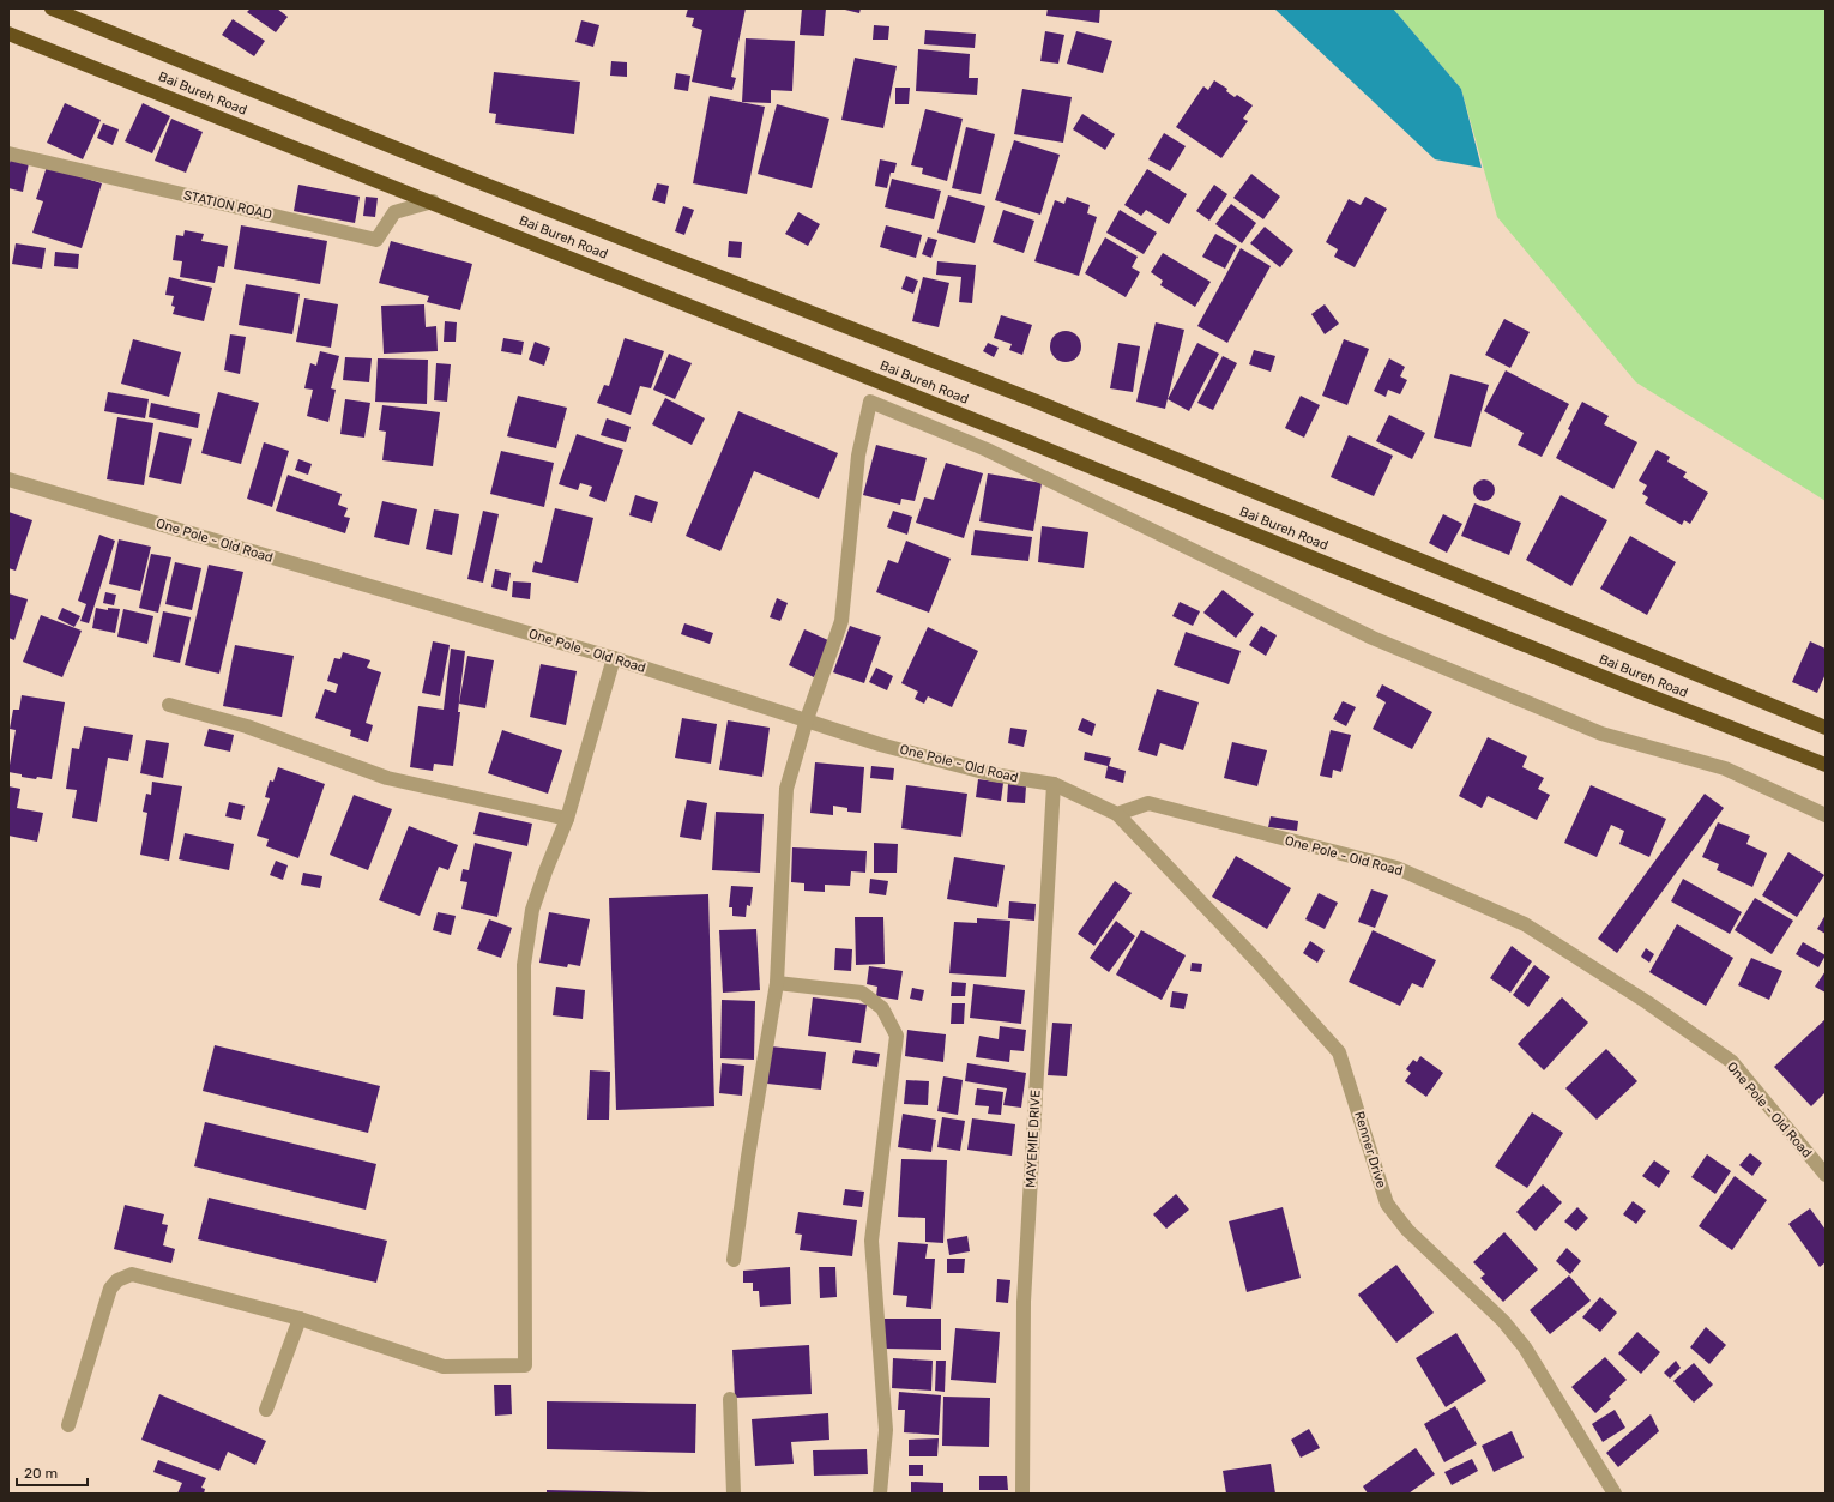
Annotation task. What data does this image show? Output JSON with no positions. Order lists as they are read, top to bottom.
{
  "streets": {
    "highway": ["Bai Bureh Road"],
    "street": [
      "STATION ROAD",
      "One Pole - Old Road",
      "MAYEMIE DRIVE",
      "Renner Drive"
    ]
  },
  "crossings": [
    ["Bai Bureh Road", "STATION ROAD"],
    ["One Pole - Old Road", "MAYEMIE DRIVE"],
    ["One Pole - Old Road", "Renner Drive"]
  ],
  "scale_bar": "20 m"
}
